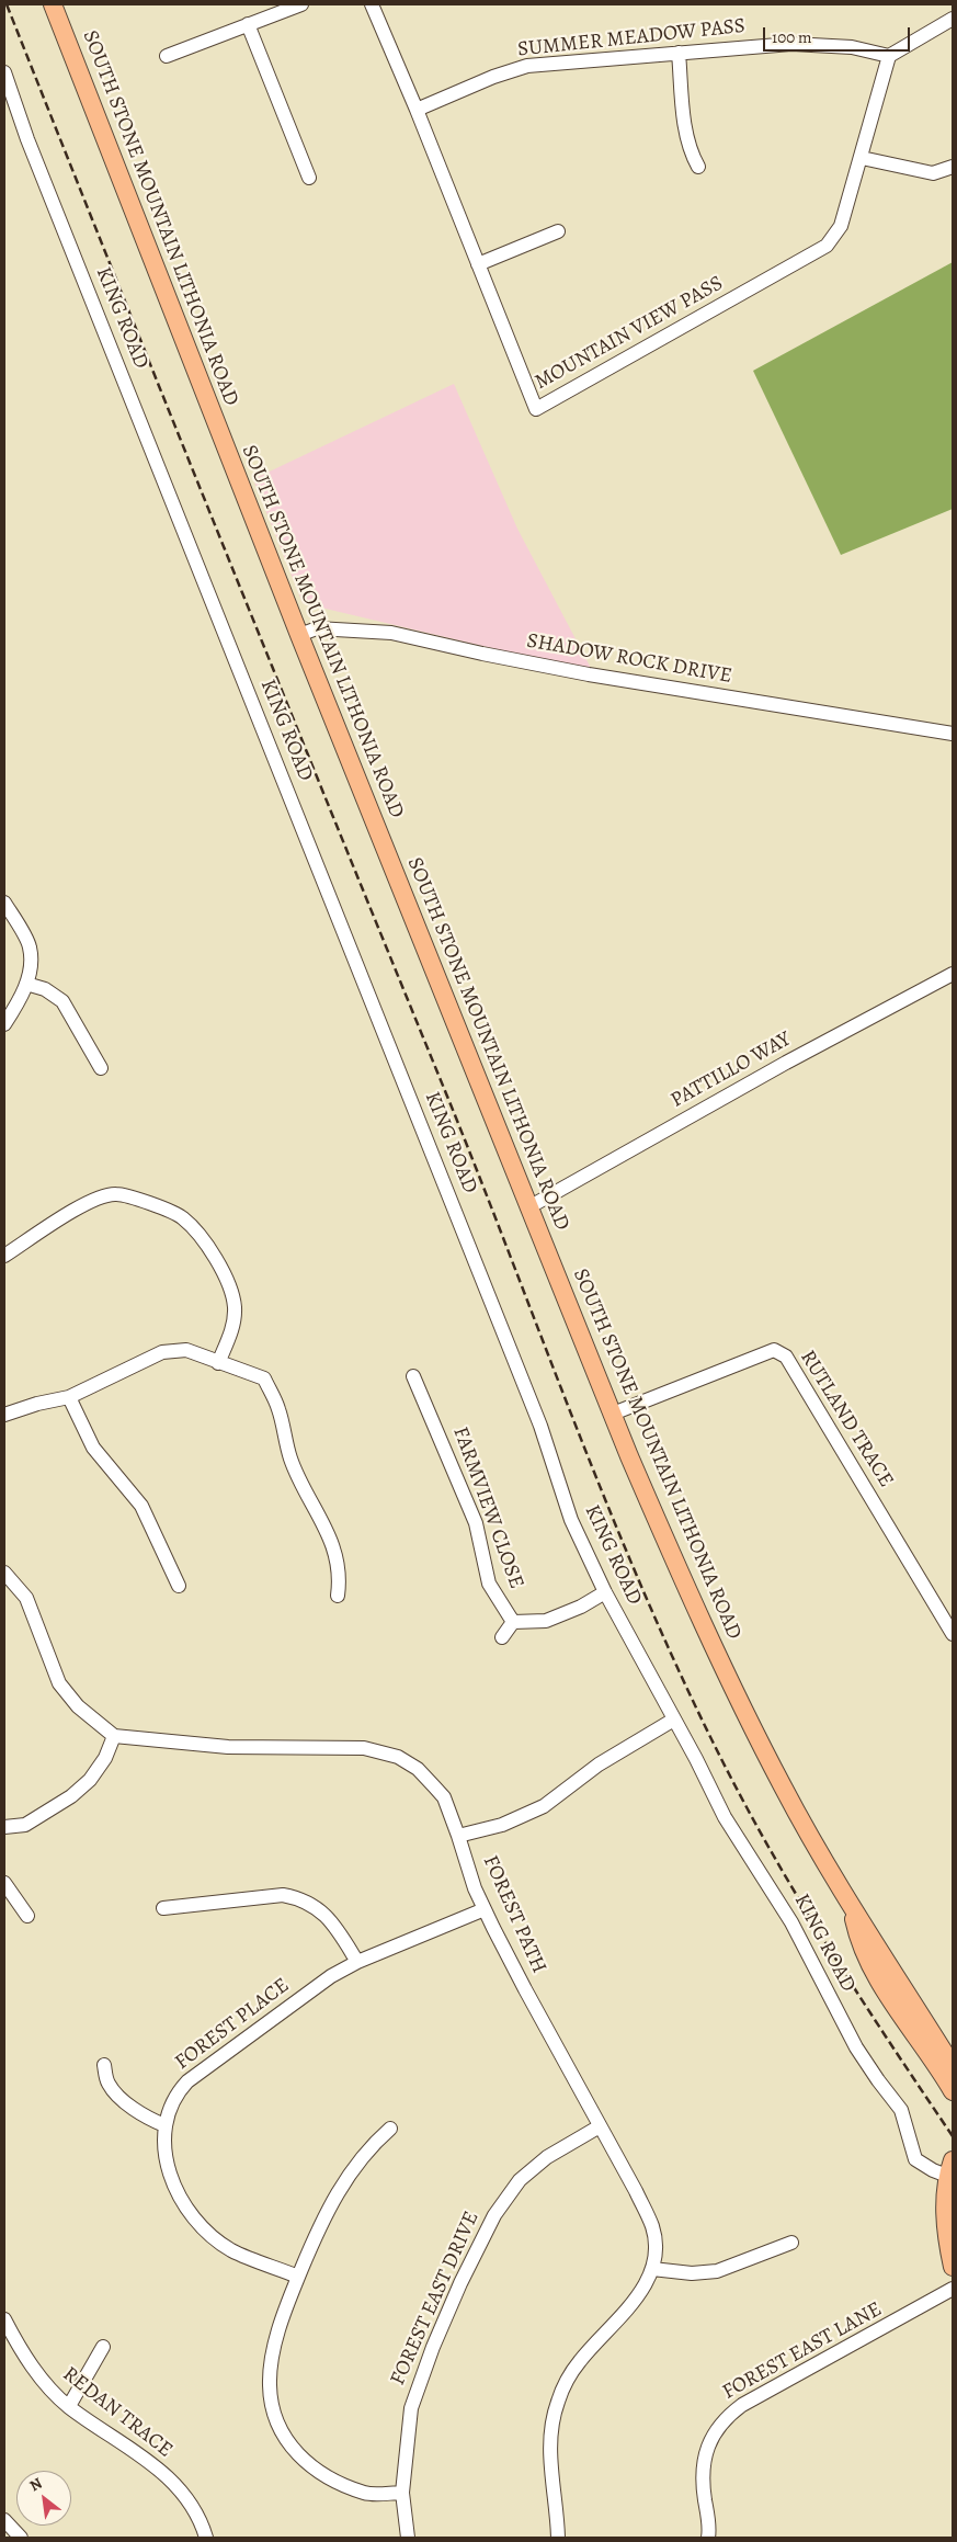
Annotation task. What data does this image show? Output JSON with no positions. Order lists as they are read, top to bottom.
{
  "streets": {
    "main road": ["SOUTH STONE MOUNTAIN LITHONIA ROAD"],
    "street": [
      "SUMMER MEADOW PASS",
      "KING ROAD",
      "MOUNTAIN VIEW PASS",
      "SHADOW ROCK DRIVE",
      "PATTILLO WAY",
      "RUTLAND TRACE",
      "FARMVIEW CLOSE",
      "FOREST PATH",
      "FOREST PLACE",
      "FOREST EAST DRIVE",
      "FOREST EAST LANE",
      "REDAN TRACE"
    ]
  },
  "crossings": [
    ["SUMMER MEADOW PASS", "MOUNTAIN VIEW PASS"],
    ["SOUTH STONE MOUNTAIN LITHONIA ROAD", "SHADOW ROCK DRIVE"],
    ["SOUTH STONE MOUNTAIN LITHONIA ROAD", "PATTILLO WAY"],
    ["SOUTH STONE MOUNTAIN LITHONIA ROAD", "RUTLAND TRACE"],
    ["KING ROAD", "FARMVIEW CLOSE"],
    ["FOREST PATH", "FOREST PLACE"],
    ["FOREST PATH", "FOREST EAST DRIVE"]
  ],
  "scale_bar": "100 m",
  "north": "top left"
}
